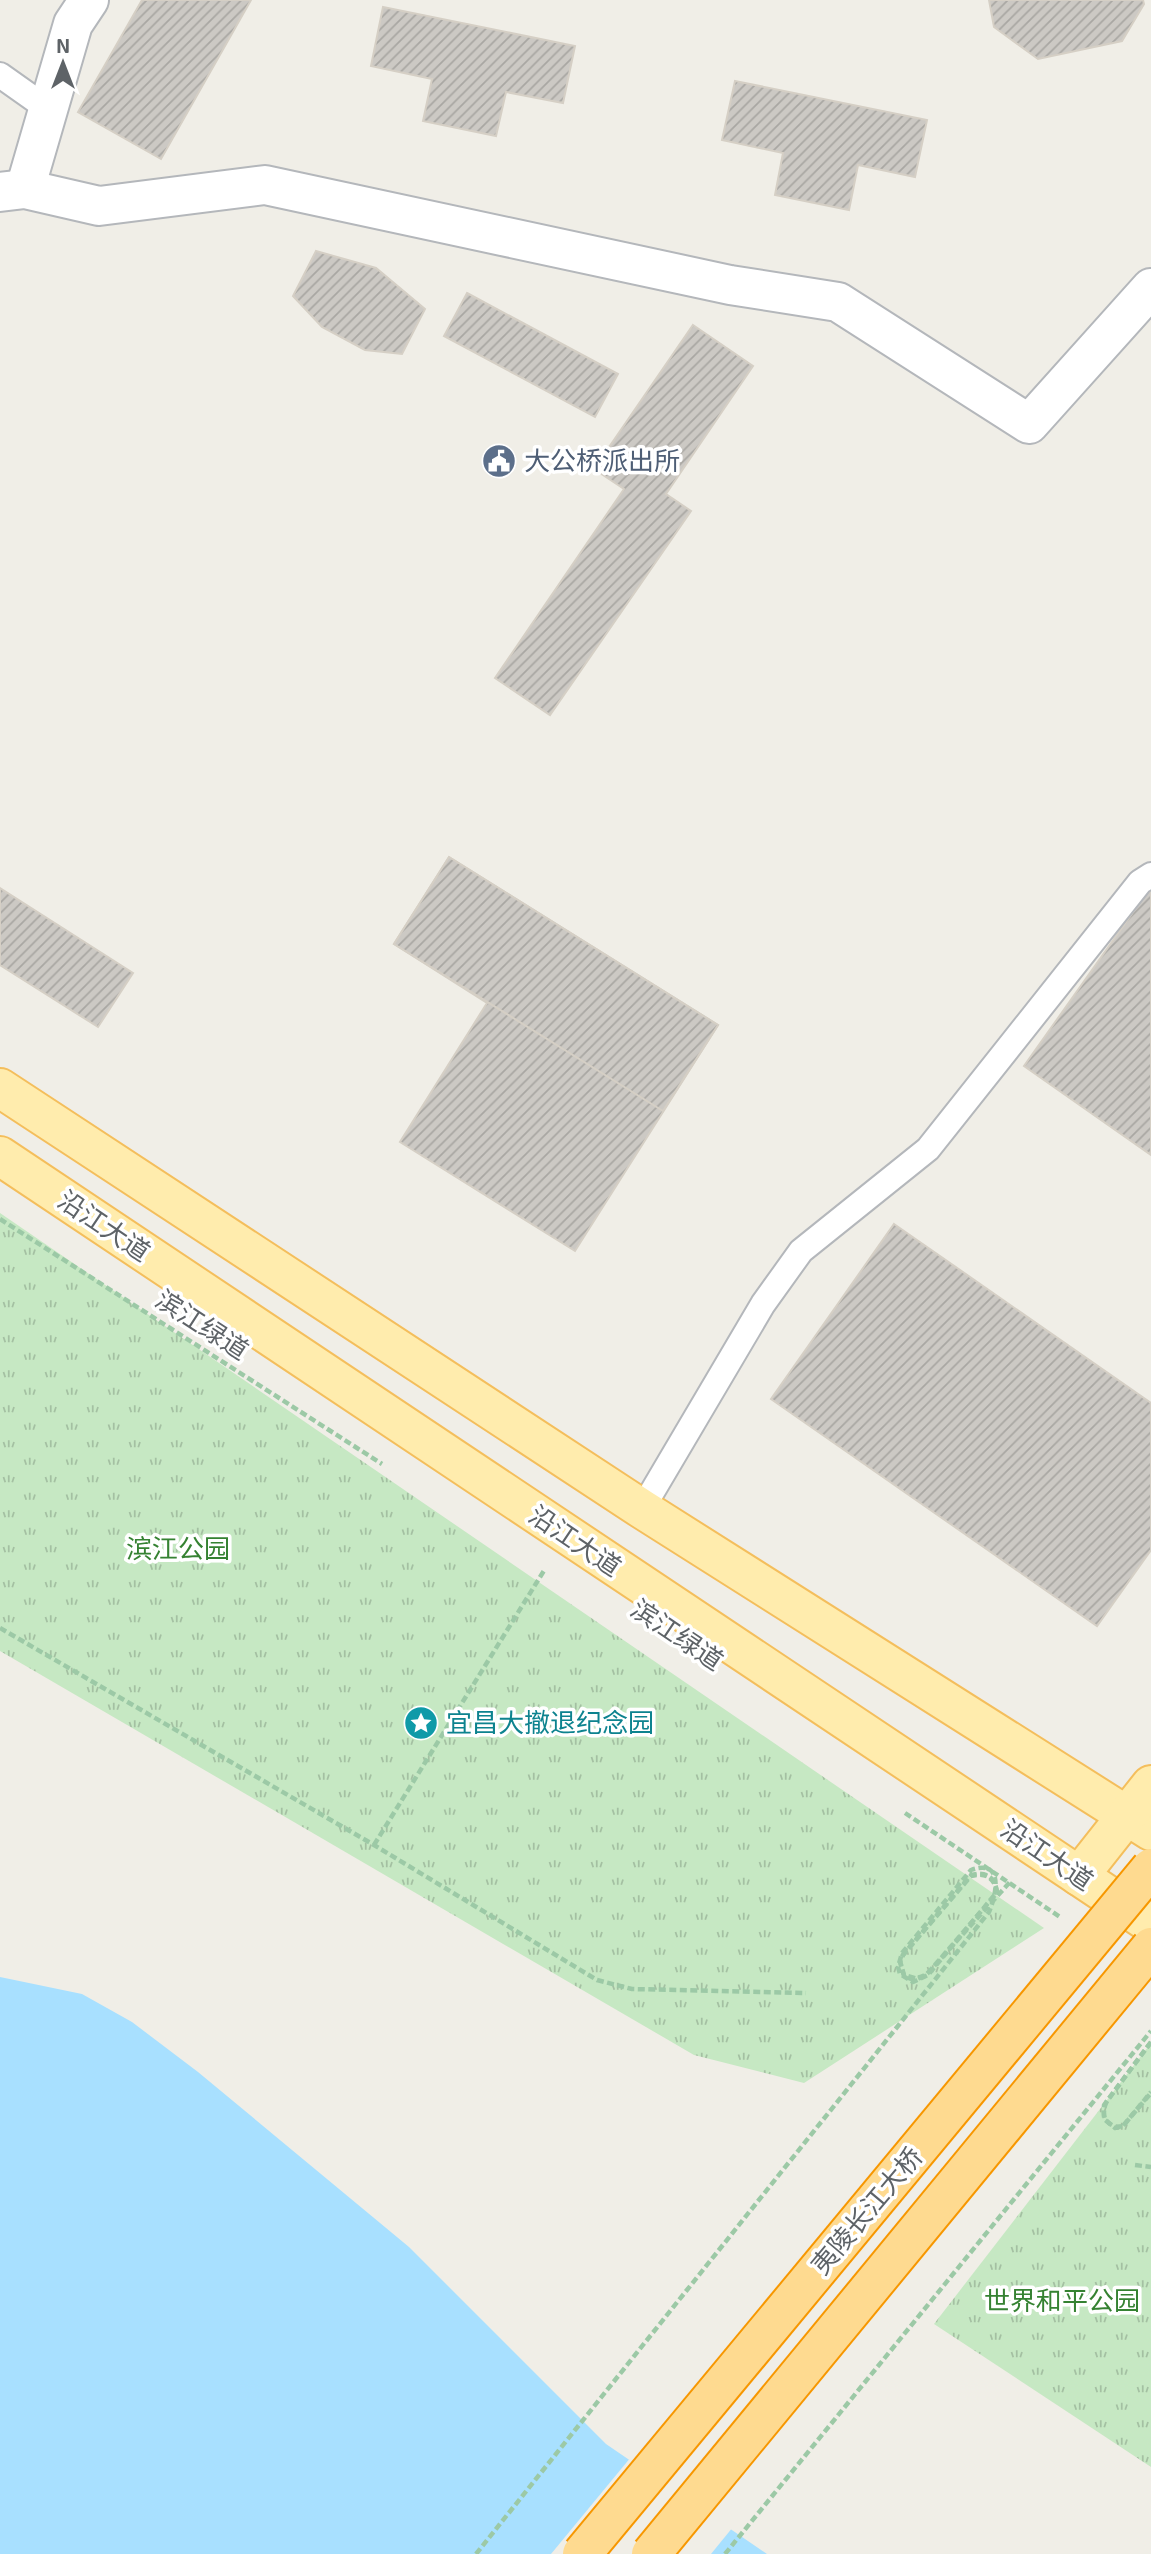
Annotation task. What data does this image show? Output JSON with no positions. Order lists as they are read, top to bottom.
{
  "streets": {
    "highway": ["夷陵长江大桥"],
    "main road": ["沿江大道"],
    "path": ["滨江绿道"]
  },
  "parks": ["滨江公园", "世界和平公园"],
  "places": {
    "public building": ["大公桥派出所"],
    "place": ["宜昌大撤退纪念园"]
  },
  "north": "top"
}
